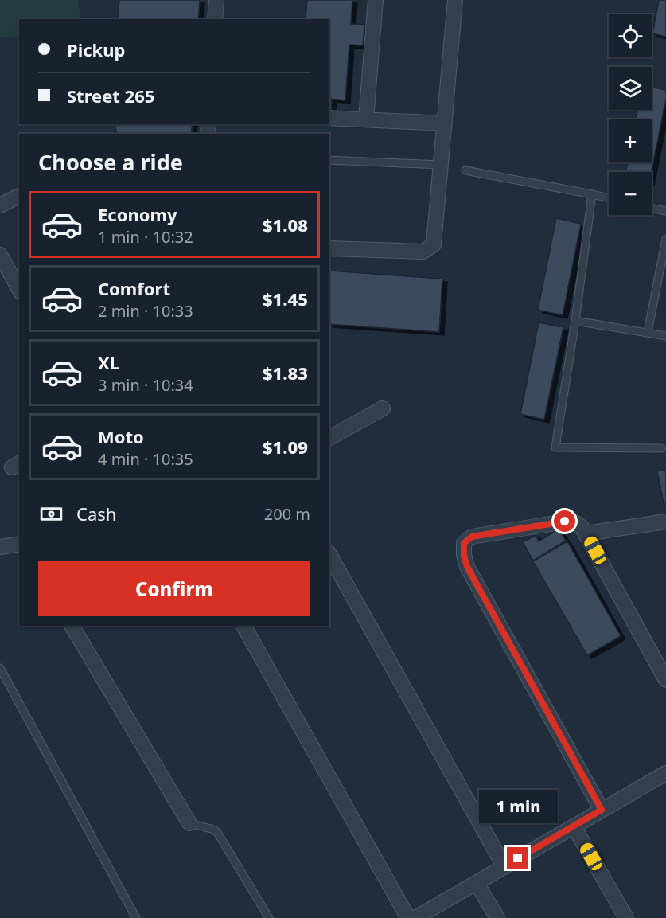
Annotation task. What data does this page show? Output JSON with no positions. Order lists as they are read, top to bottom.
{
  "page": {
    "map_buttons": ["+", "−"],
    "banner": ["Pickup", "Street 265"],
    "heading": "Choose a ride",
    "list": [
      {
        "name": "Economy",
        "note": "1 min · 10:32",
        "value": "$1.08"
      },
      {
        "name": "Comfort",
        "note": "2 min · 10:33",
        "value": "$1.45"
      },
      {
        "name": "XL",
        "note": "3 min · 10:34",
        "value": "$1.83"
      },
      {
        "name": "Moto",
        "note": "4 min · 10:35",
        "value": "$1.09"
      }
    ],
    "pay": ["Cash", "200 m"],
    "buttons": "Confirm",
    "bubble": "1 min"
  }
}
